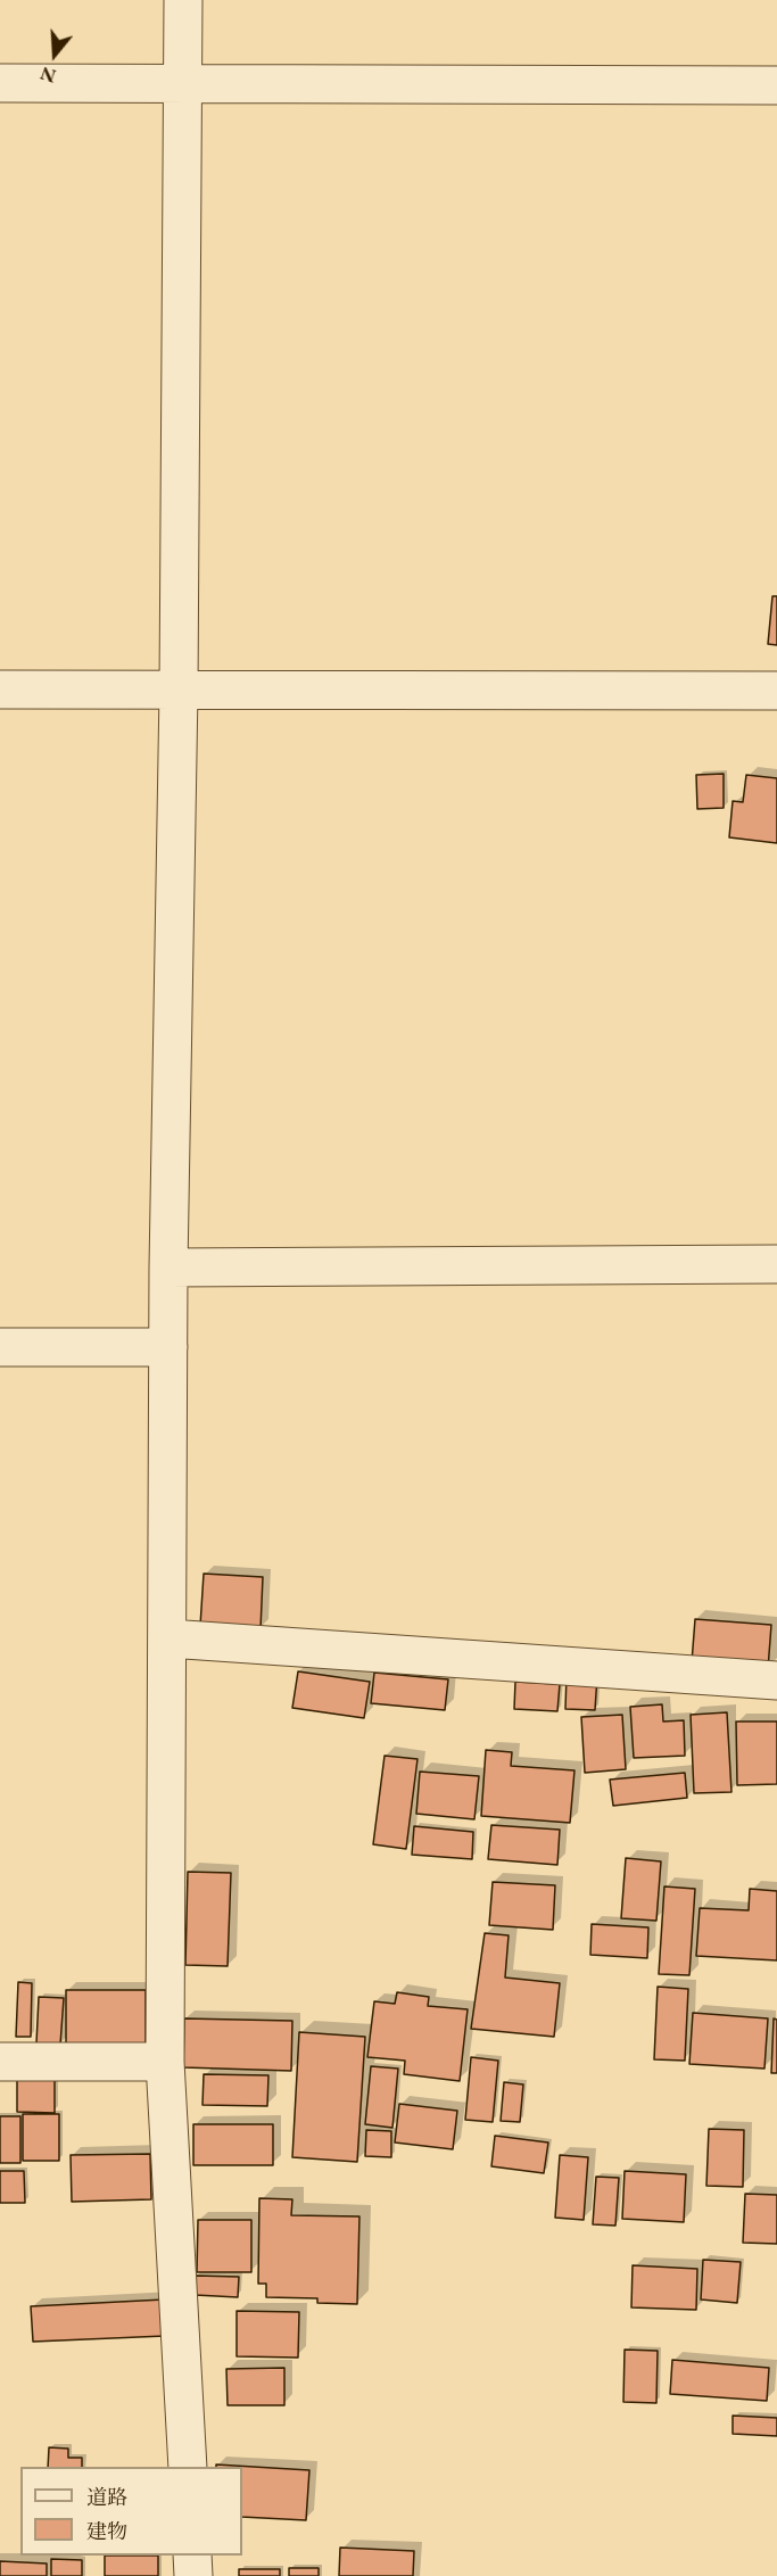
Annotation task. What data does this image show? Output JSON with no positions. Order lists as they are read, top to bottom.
{
  "legend": ["道路", "建物"],
  "north": "bottom"
}
